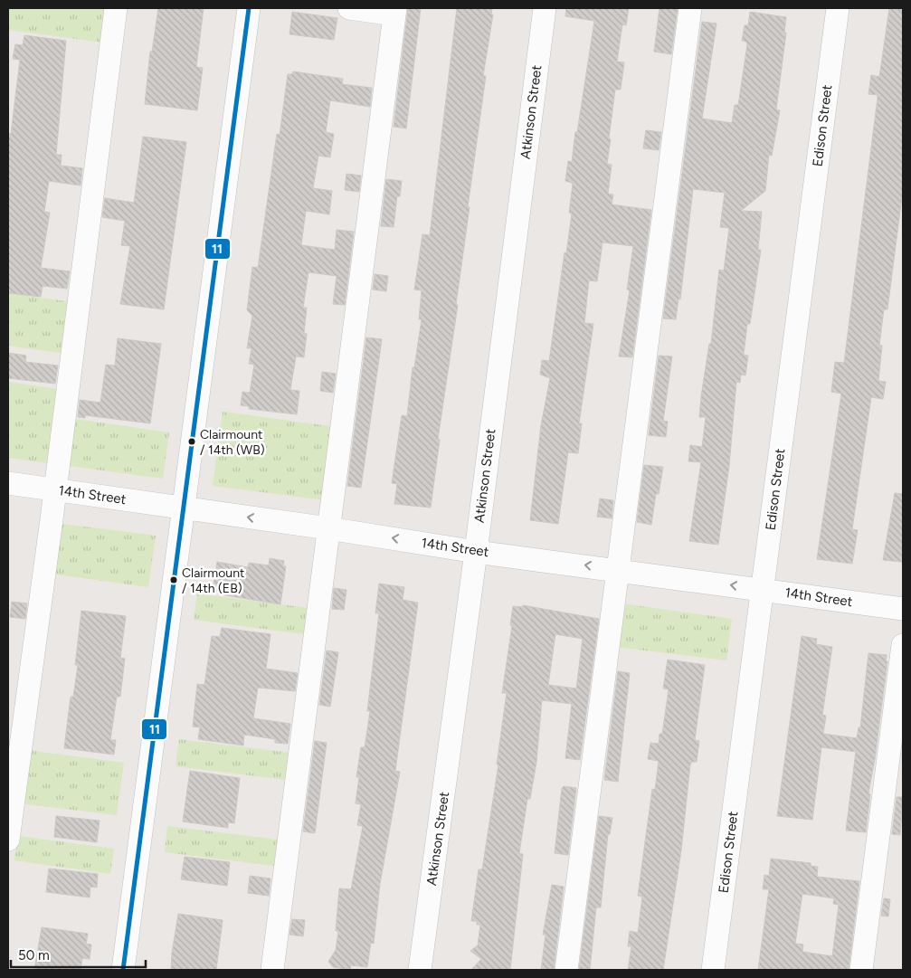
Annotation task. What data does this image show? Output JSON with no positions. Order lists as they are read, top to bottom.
{
  "streets": {
    "street": ["Atkinson Street", "Edison Street", "14th Street"]
  },
  "crossings": [
    ["Atkinson Street", "14th Street"],
    ["Edison Street", "14th Street"]
  ],
  "one_way": ["14th Street"],
  "places": ["Clairmount / 14th (WB)", "Clairmount / 14th (EB)"],
  "lines": ["transit line 11"],
  "scale_bar": "50 m"
}
